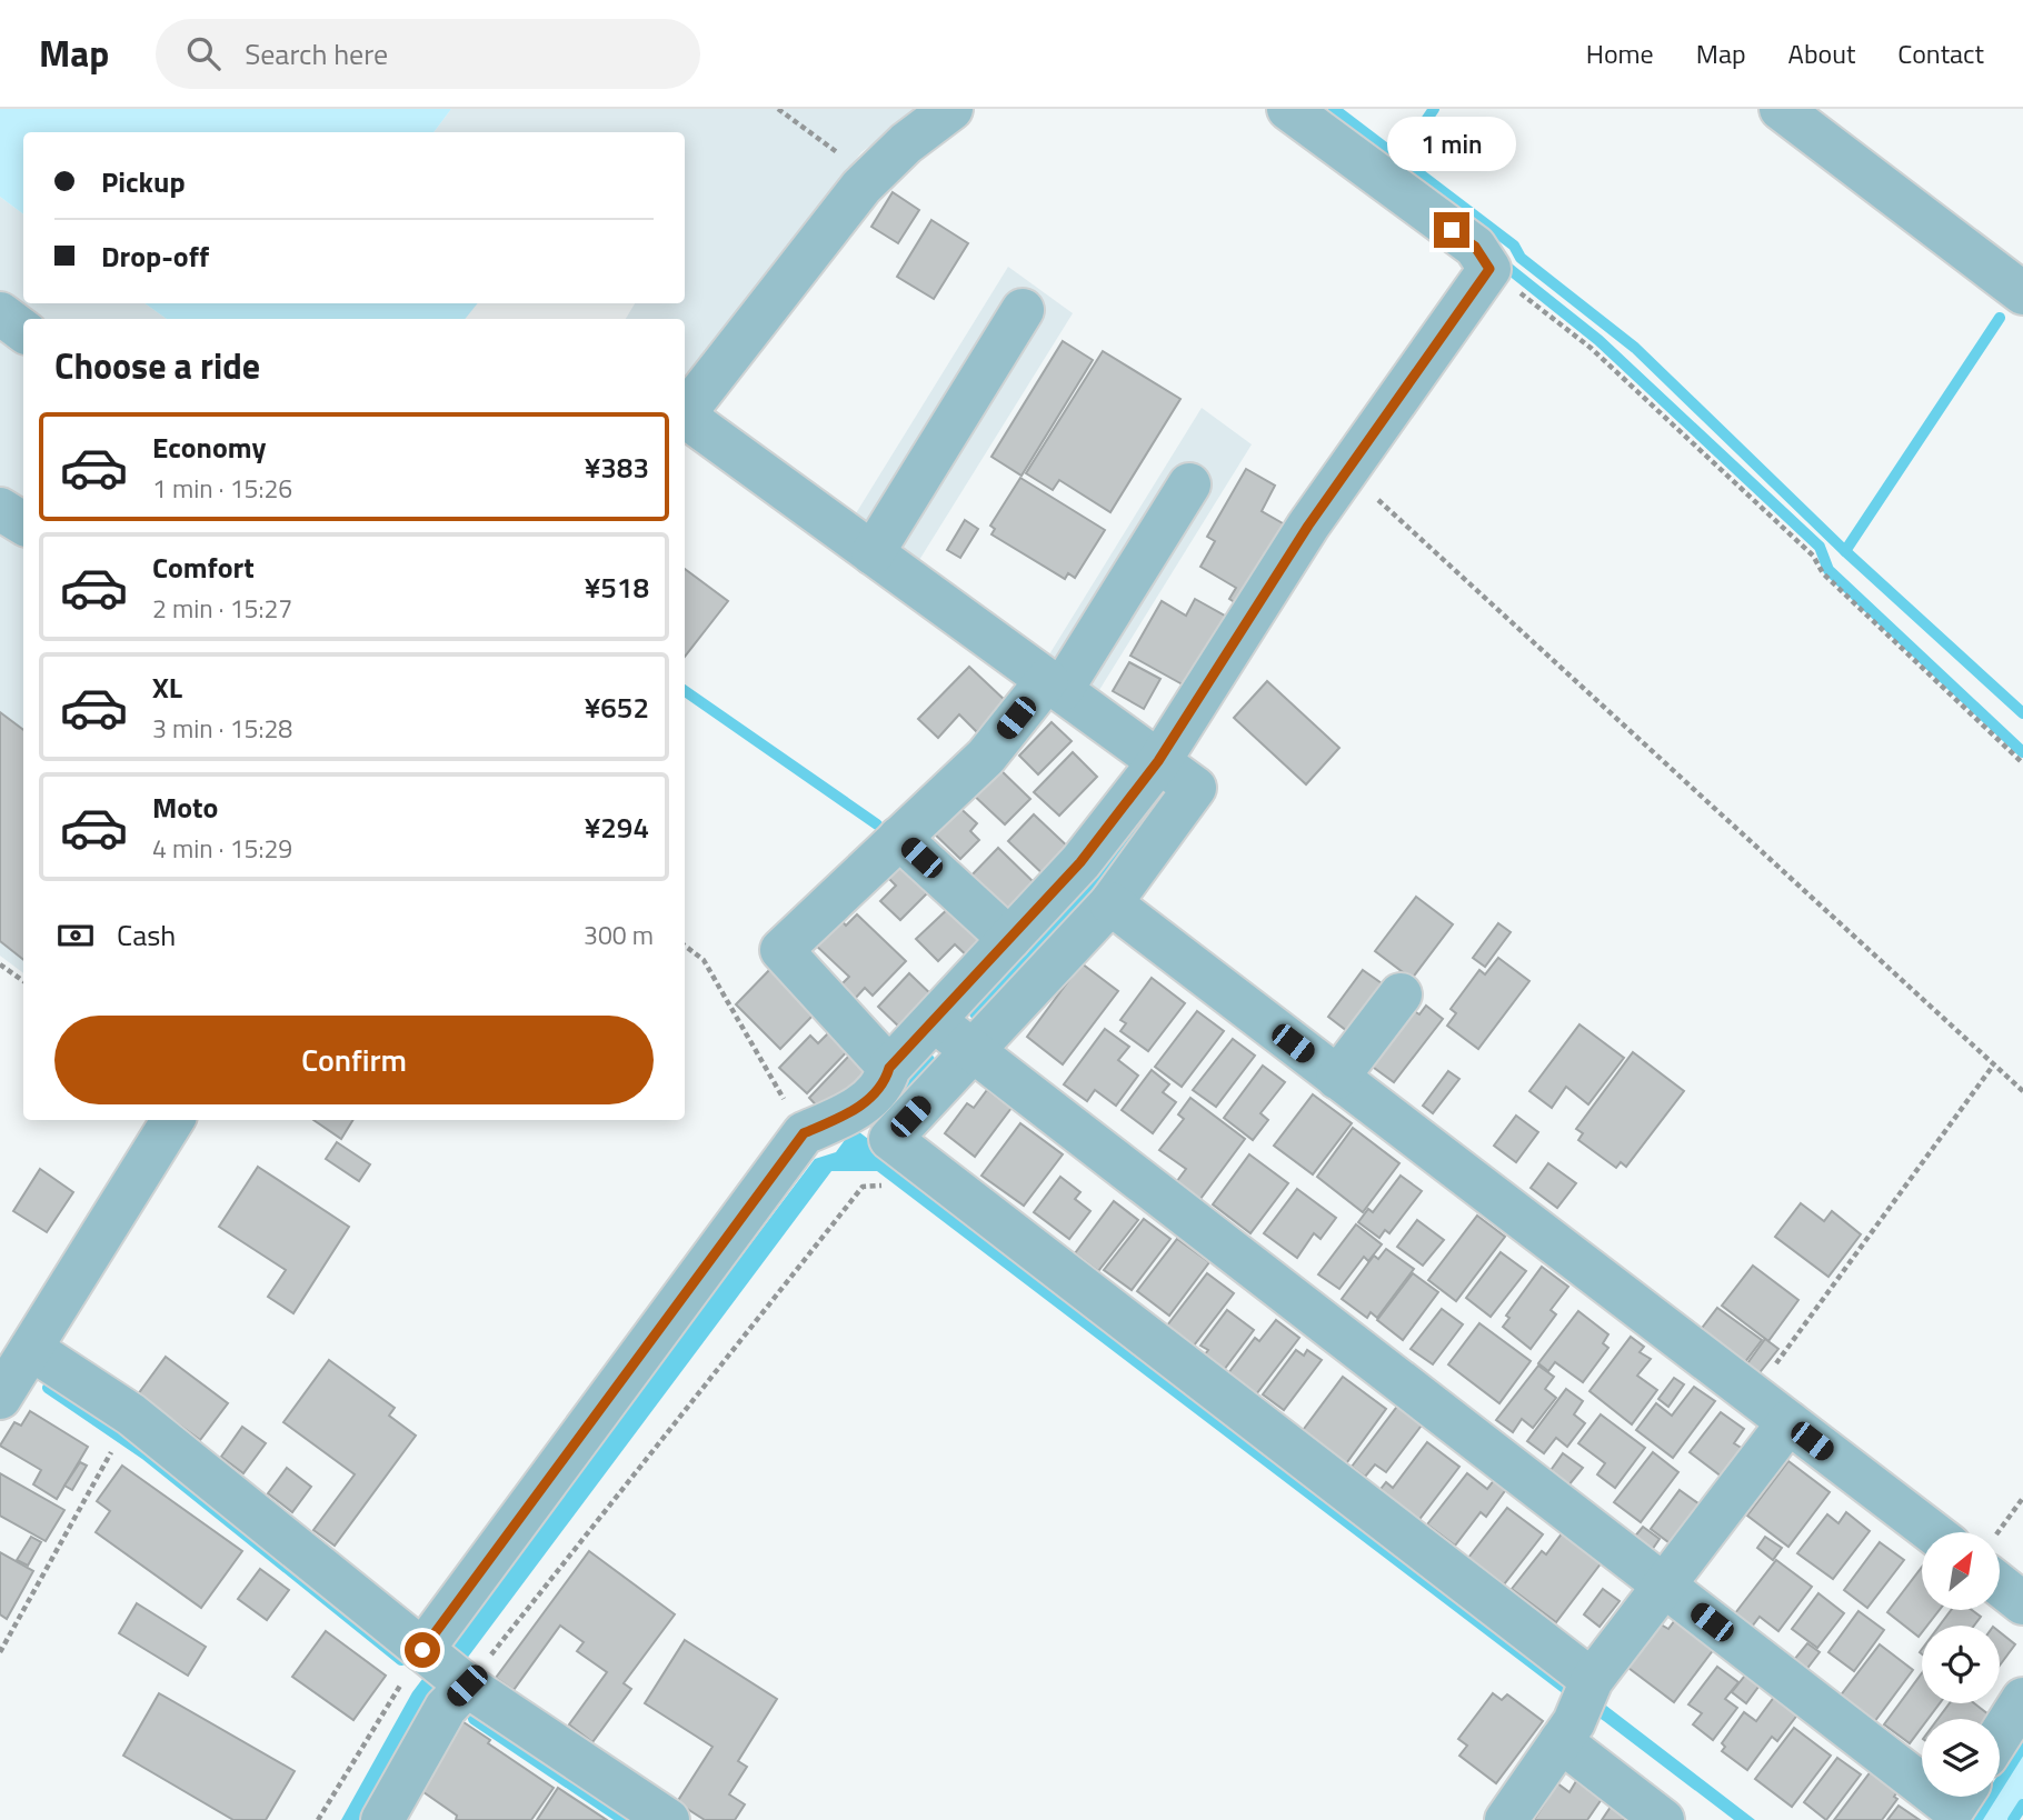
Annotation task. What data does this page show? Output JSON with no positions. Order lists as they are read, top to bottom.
{
  "north": "top right",
  "page": {
    "header": "Map",
    "search": "Search here",
    "nav": [
      "Home",
      "Map",
      "About",
      "Contact"
    ],
    "bubble": "1 min",
    "banner": ["Pickup", "Drop-off"],
    "heading": "Choose a ride",
    "list": [
      {
        "name": "Economy",
        "note": "1 min · 15:26",
        "value": "¥383"
      },
      {
        "name": "Comfort",
        "note": "2 min · 15:27",
        "value": "¥518"
      },
      {
        "name": "XL",
        "note": "3 min · 15:28",
        "value": "¥652"
      },
      {
        "name": "Moto",
        "note": "4 min · 15:29",
        "value": "¥294"
      }
    ],
    "pay": ["Cash", "300 m"],
    "buttons": "Confirm"
  }
}
